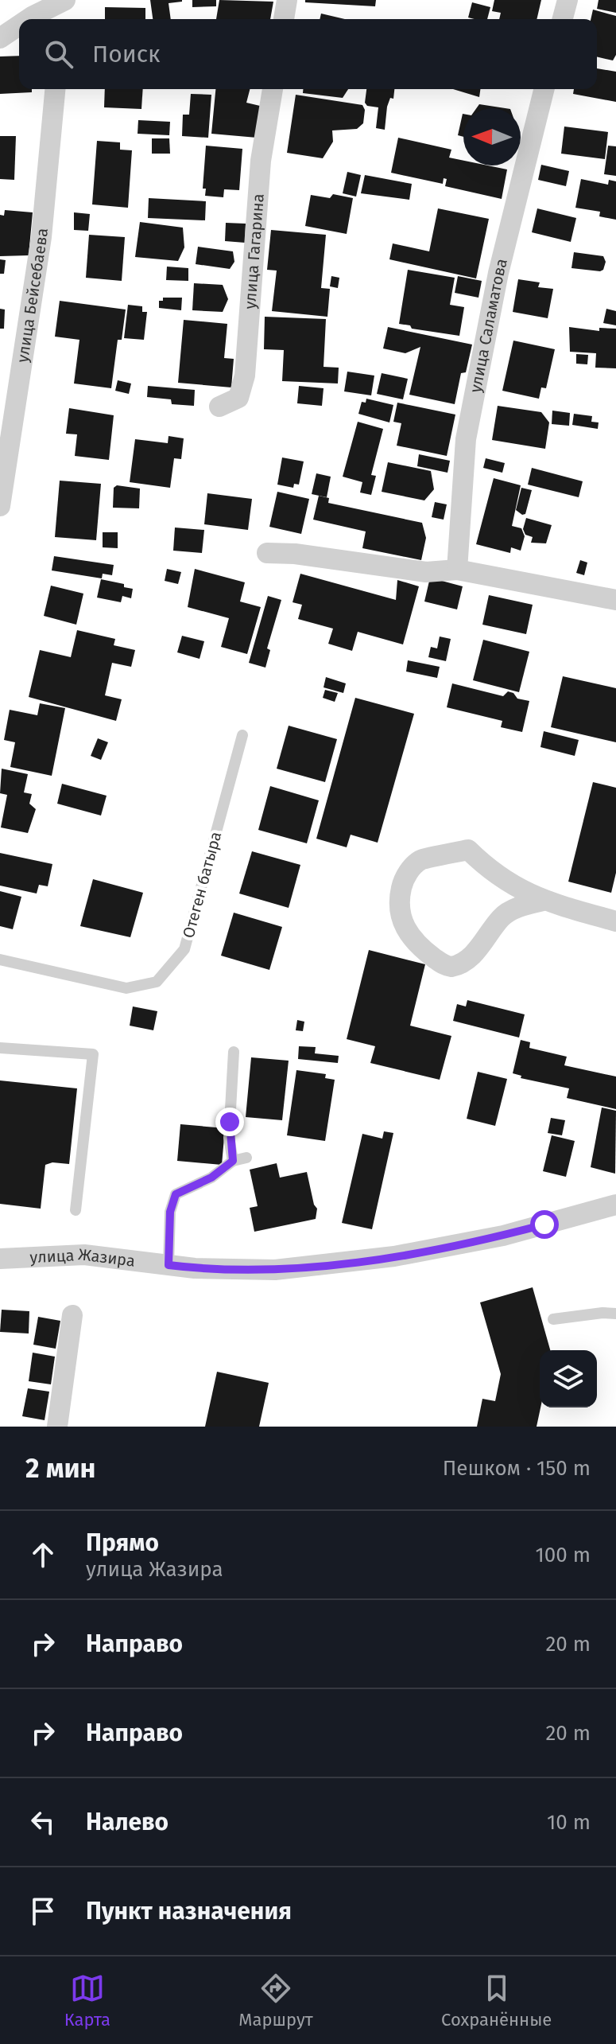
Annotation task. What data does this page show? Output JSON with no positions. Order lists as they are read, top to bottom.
{
  "streets": {
    "street": [
      "улица Гагарина",
      "улица Бейсебаева",
      "улица Саламатова",
      "улица Жазира"
    ],
    "lane": ["Отеген батыра"]
  },
  "north": "left",
  "page": {
    "search": "Поиск",
    "heading": ["2 мин", "Пешком · 150 m"],
    "list": [
      ["Прямо", "улица Жазира", "100 m"],
      ["Направо", "20 m"],
      ["Направо", "20 m"],
      ["Налево", "10 m"],
      "Пункт назначения"
    ],
    "nav": ["Карта", "Маршрут", "Сохранённые"]
  }
}
